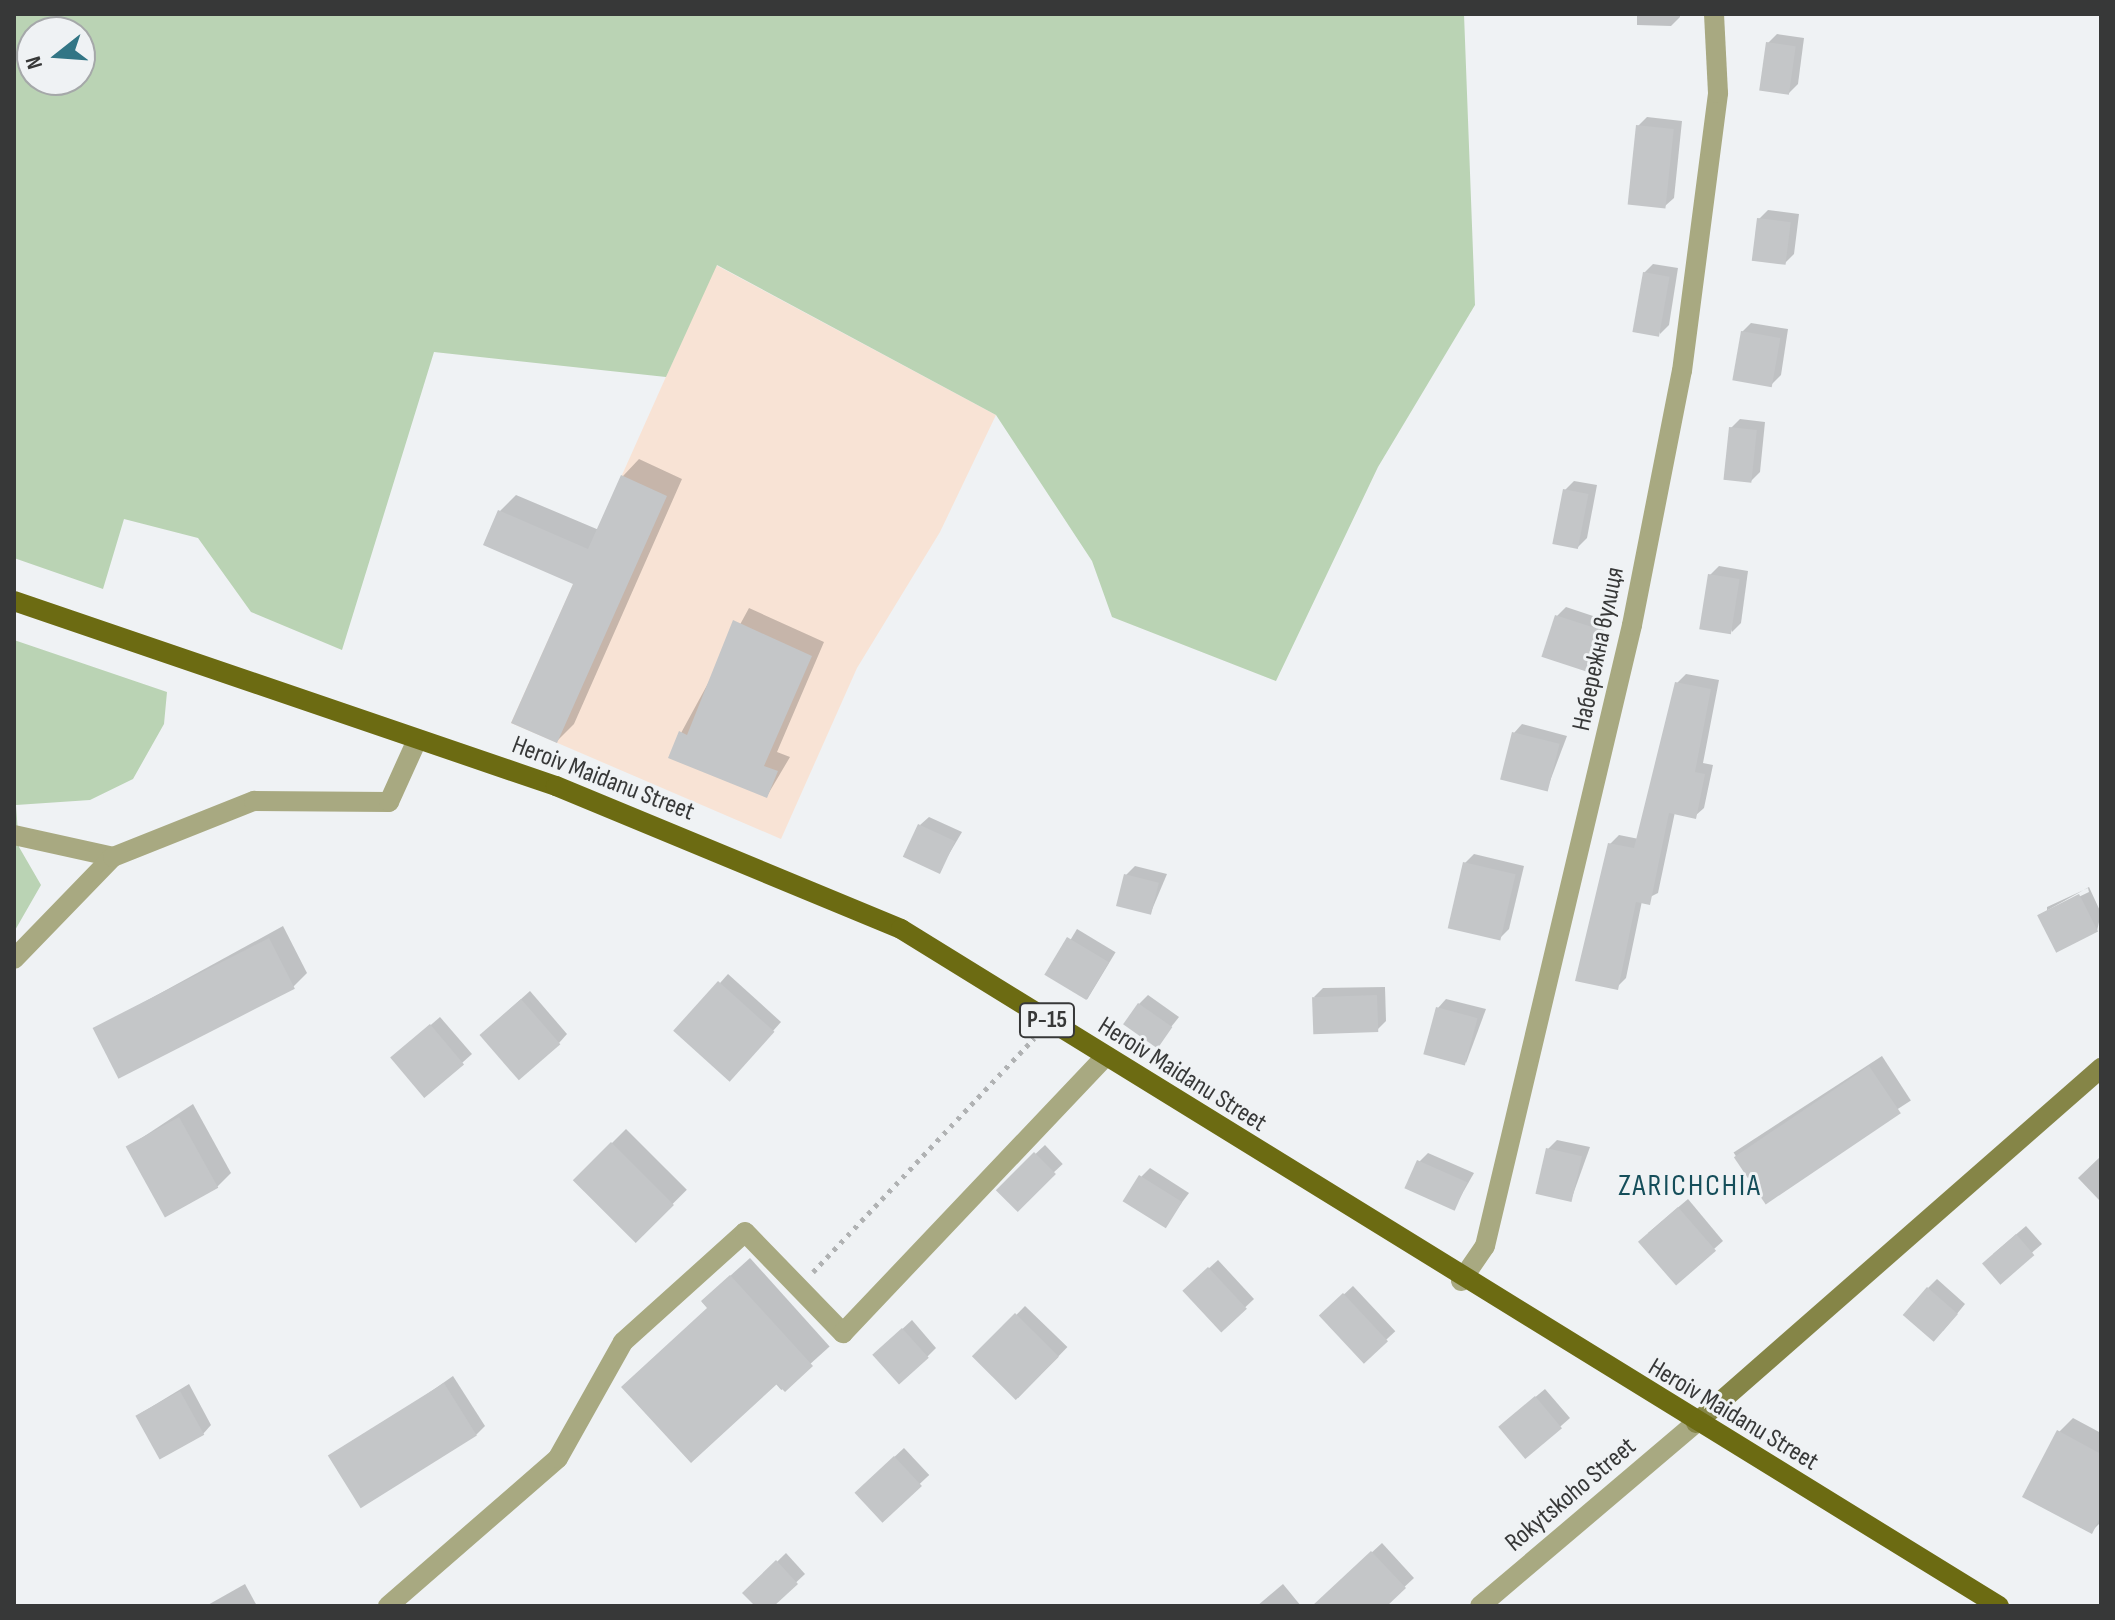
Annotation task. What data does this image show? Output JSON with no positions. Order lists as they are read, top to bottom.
{
  "streets": {
    "main road": ["Heroiv Maidanu Street", "Р-15"],
    "street": ["Набережна вулиця", "Rokytskoho Street"]
  },
  "crossings": [
    ["Набережна вулиця", "Heroiv Maidanu Street"],
    ["Heroiv Maidanu Street", "Rokytskoho Street"]
  ],
  "districts": ["ZARICHCHIA"],
  "north": "left"
}
